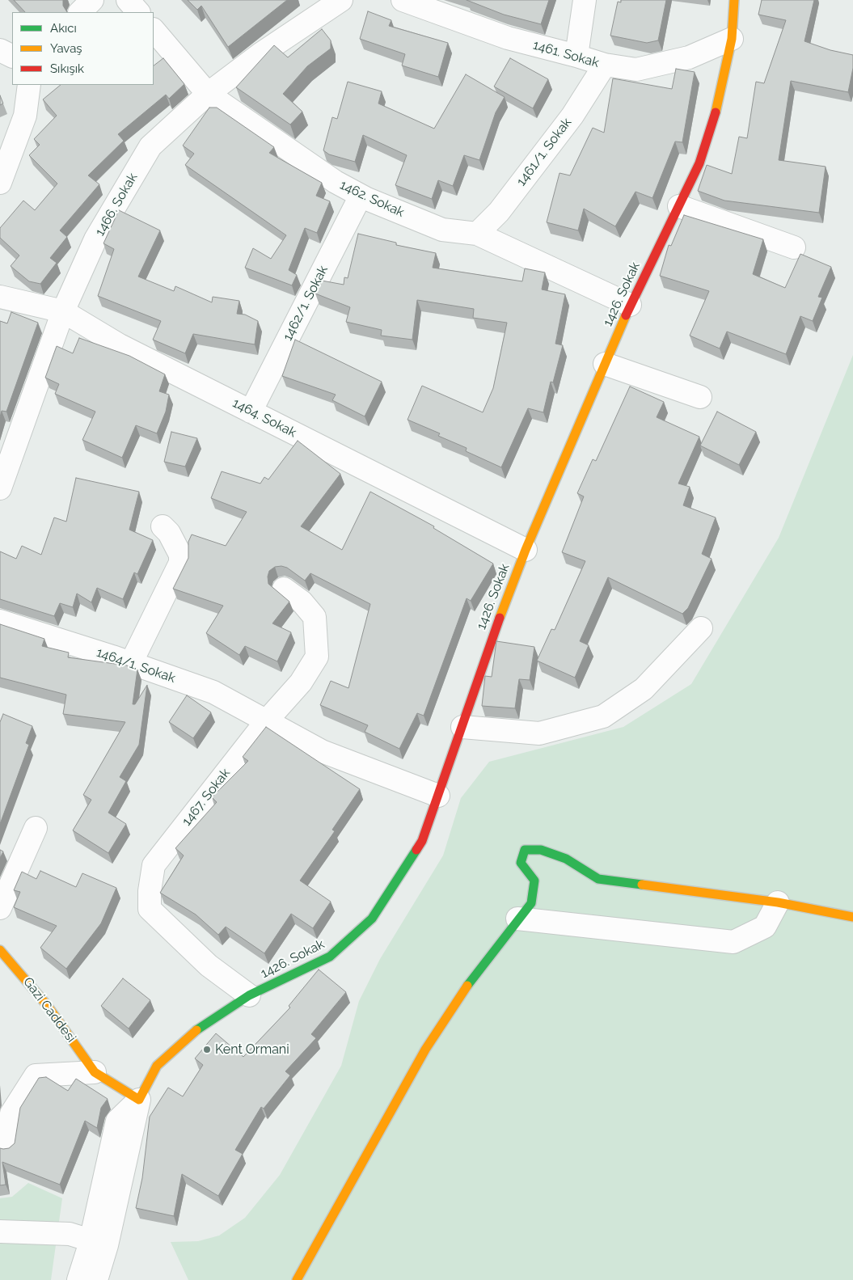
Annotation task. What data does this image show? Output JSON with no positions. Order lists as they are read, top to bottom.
{
  "streets": {
    "main road": ["1426. Sokak", "Gazi Caddesi"],
    "street": [
      "1461. Sokak",
      "1461/1. Sokak",
      "1462. Sokak",
      "1466. Sokak",
      "1462/1. Sokak",
      "1464. Sokak",
      "1464/1. Sokak",
      "1467. Sokak"
    ]
  },
  "crossings": [
    ["1461. Sokak", "1461/1. Sokak"],
    ["1461. Sokak", "1426. Sokak"],
    ["1461/1. Sokak", "1462. Sokak"],
    ["1462. Sokak", "1466. Sokak"],
    ["1462. Sokak", "1426. Sokak"],
    ["1462. Sokak", "1462/1. Sokak"],
    ["1466. Sokak", "1464. Sokak"],
    ["1426. Sokak", "1464. Sokak"],
    ["1426. Sokak", "1464/1. Sokak"],
    ["1426. Sokak", "1467. Sokak"],
    ["1426. Sokak", "Gazi Caddesi"],
    ["1462/1. Sokak", "1464. Sokak"],
    ["1464/1. Sokak", "1467. Sokak"]
  ],
  "places": ["Kent Ormani"],
  "legend": ["Akıcı", "Yavaş", "Sıkışık"]
}
